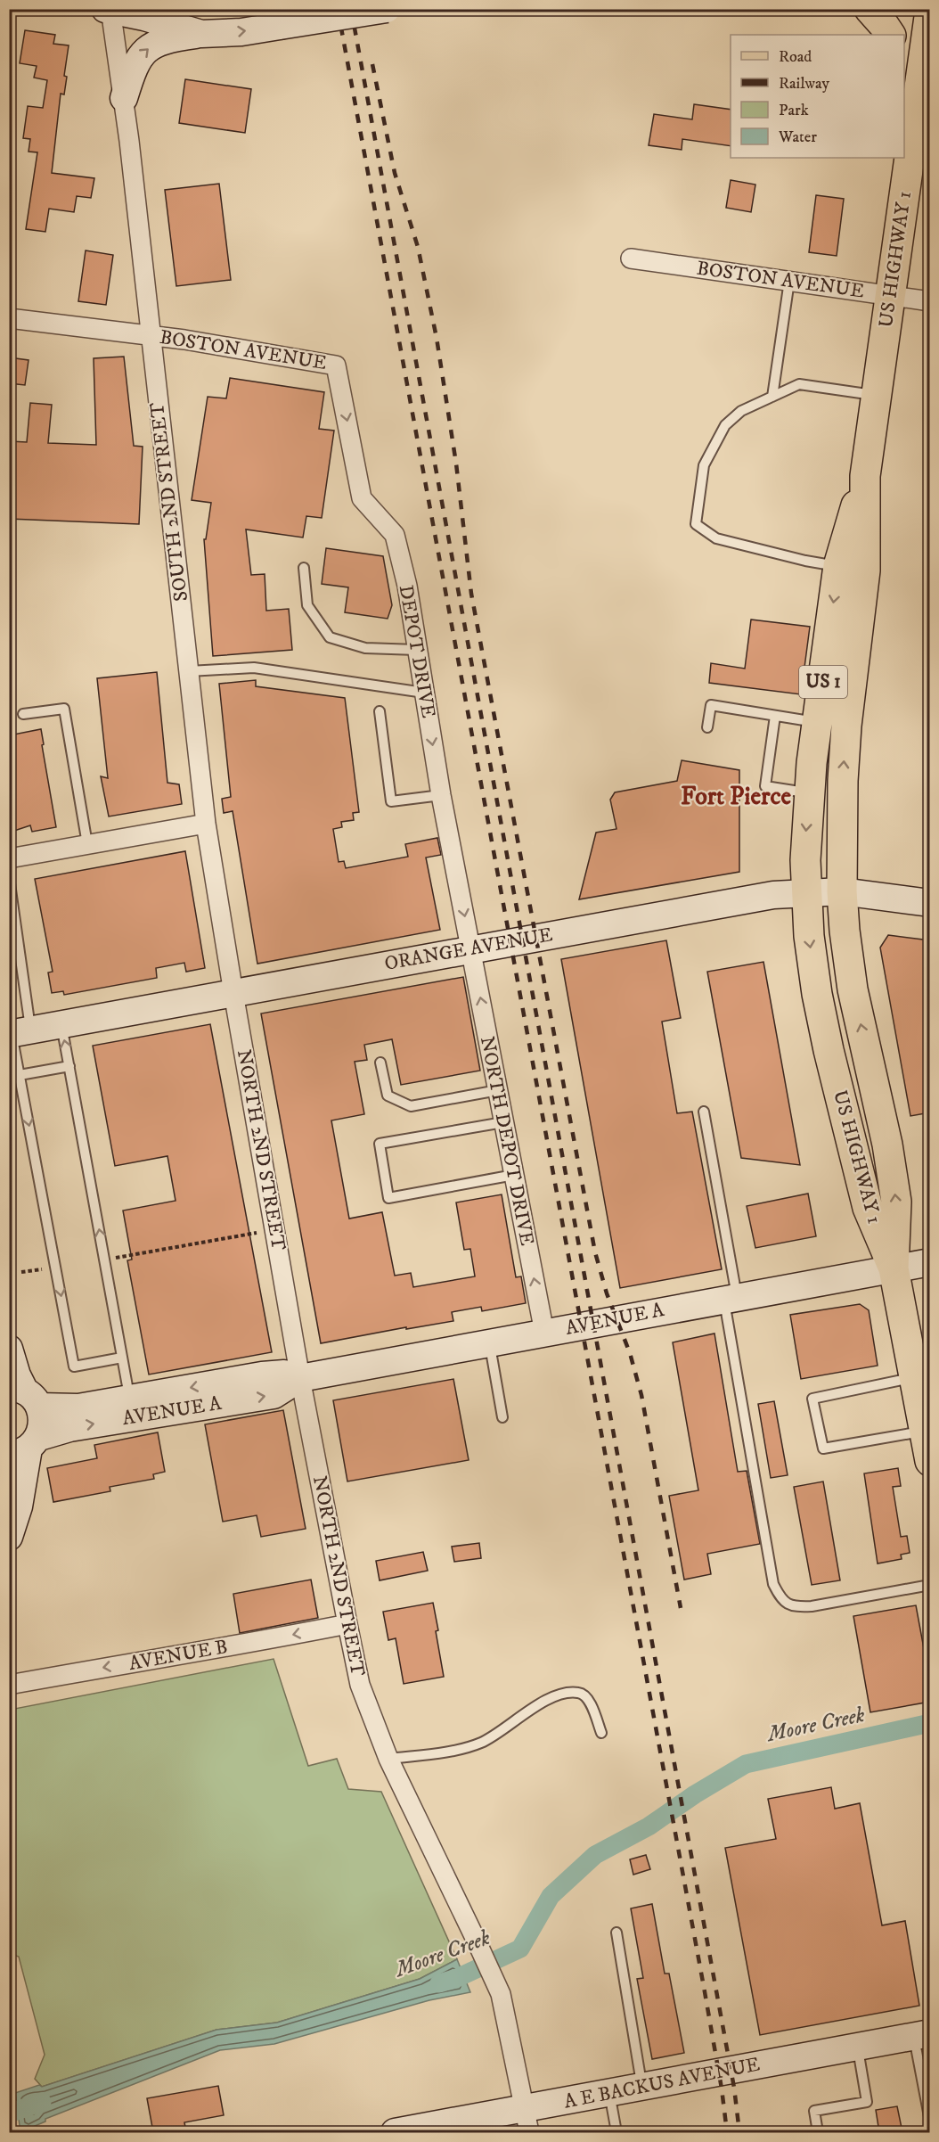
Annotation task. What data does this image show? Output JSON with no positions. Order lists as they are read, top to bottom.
{
  "streets": {
    "main road": ["US HIGHWAY 1", "US 1"],
    "street": [
      "BOSTON AVENUE",
      "SOUTH 2ND STREET",
      "DEPOT DRIVE",
      "ORANGE AVENUE",
      "NORTH DEPOT DRIVE",
      "NORTH 2ND STREET",
      "AVENUE A",
      "AVENUE B",
      "A E BACKUS AVENUE"
    ]
  },
  "crossings": [
    ["US HIGHWAY 1", "BOSTON AVENUE"],
    ["US HIGHWAY 1", "US 1"],
    ["US HIGHWAY 1", "ORANGE AVENUE"],
    ["US HIGHWAY 1", "AVENUE A"],
    ["BOSTON AVENUE", "SOUTH 2ND STREET"],
    ["BOSTON AVENUE", "DEPOT DRIVE"],
    ["SOUTH 2ND STREET", "ORANGE AVENUE"],
    ["SOUTH 2ND STREET", "NORTH 2ND STREET"],
    ["DEPOT DRIVE", "ORANGE AVENUE"],
    ["DEPOT DRIVE", "NORTH DEPOT DRIVE"],
    ["US 1", "AVENUE A"],
    ["ORANGE AVENUE", "NORTH DEPOT DRIVE"],
    ["ORANGE AVENUE", "NORTH 2ND STREET"],
    ["NORTH DEPOT DRIVE", "AVENUE A"],
    ["NORTH 2ND STREET", "AVENUE A"],
    ["NORTH 2ND STREET", "AVENUE B"],
    ["NORTH 2ND STREET", "A E BACKUS AVENUE"]
  ],
  "one_way": ["DEPOT DRIVE", "NORTH DEPOT DRIVE", "AVENUE B"],
  "districts": ["Fort Pierce"],
  "water": ["Moore Creek"],
  "legend": [
    "Road",
    "Railway",
    "Park",
    "Water"
  ]
}
